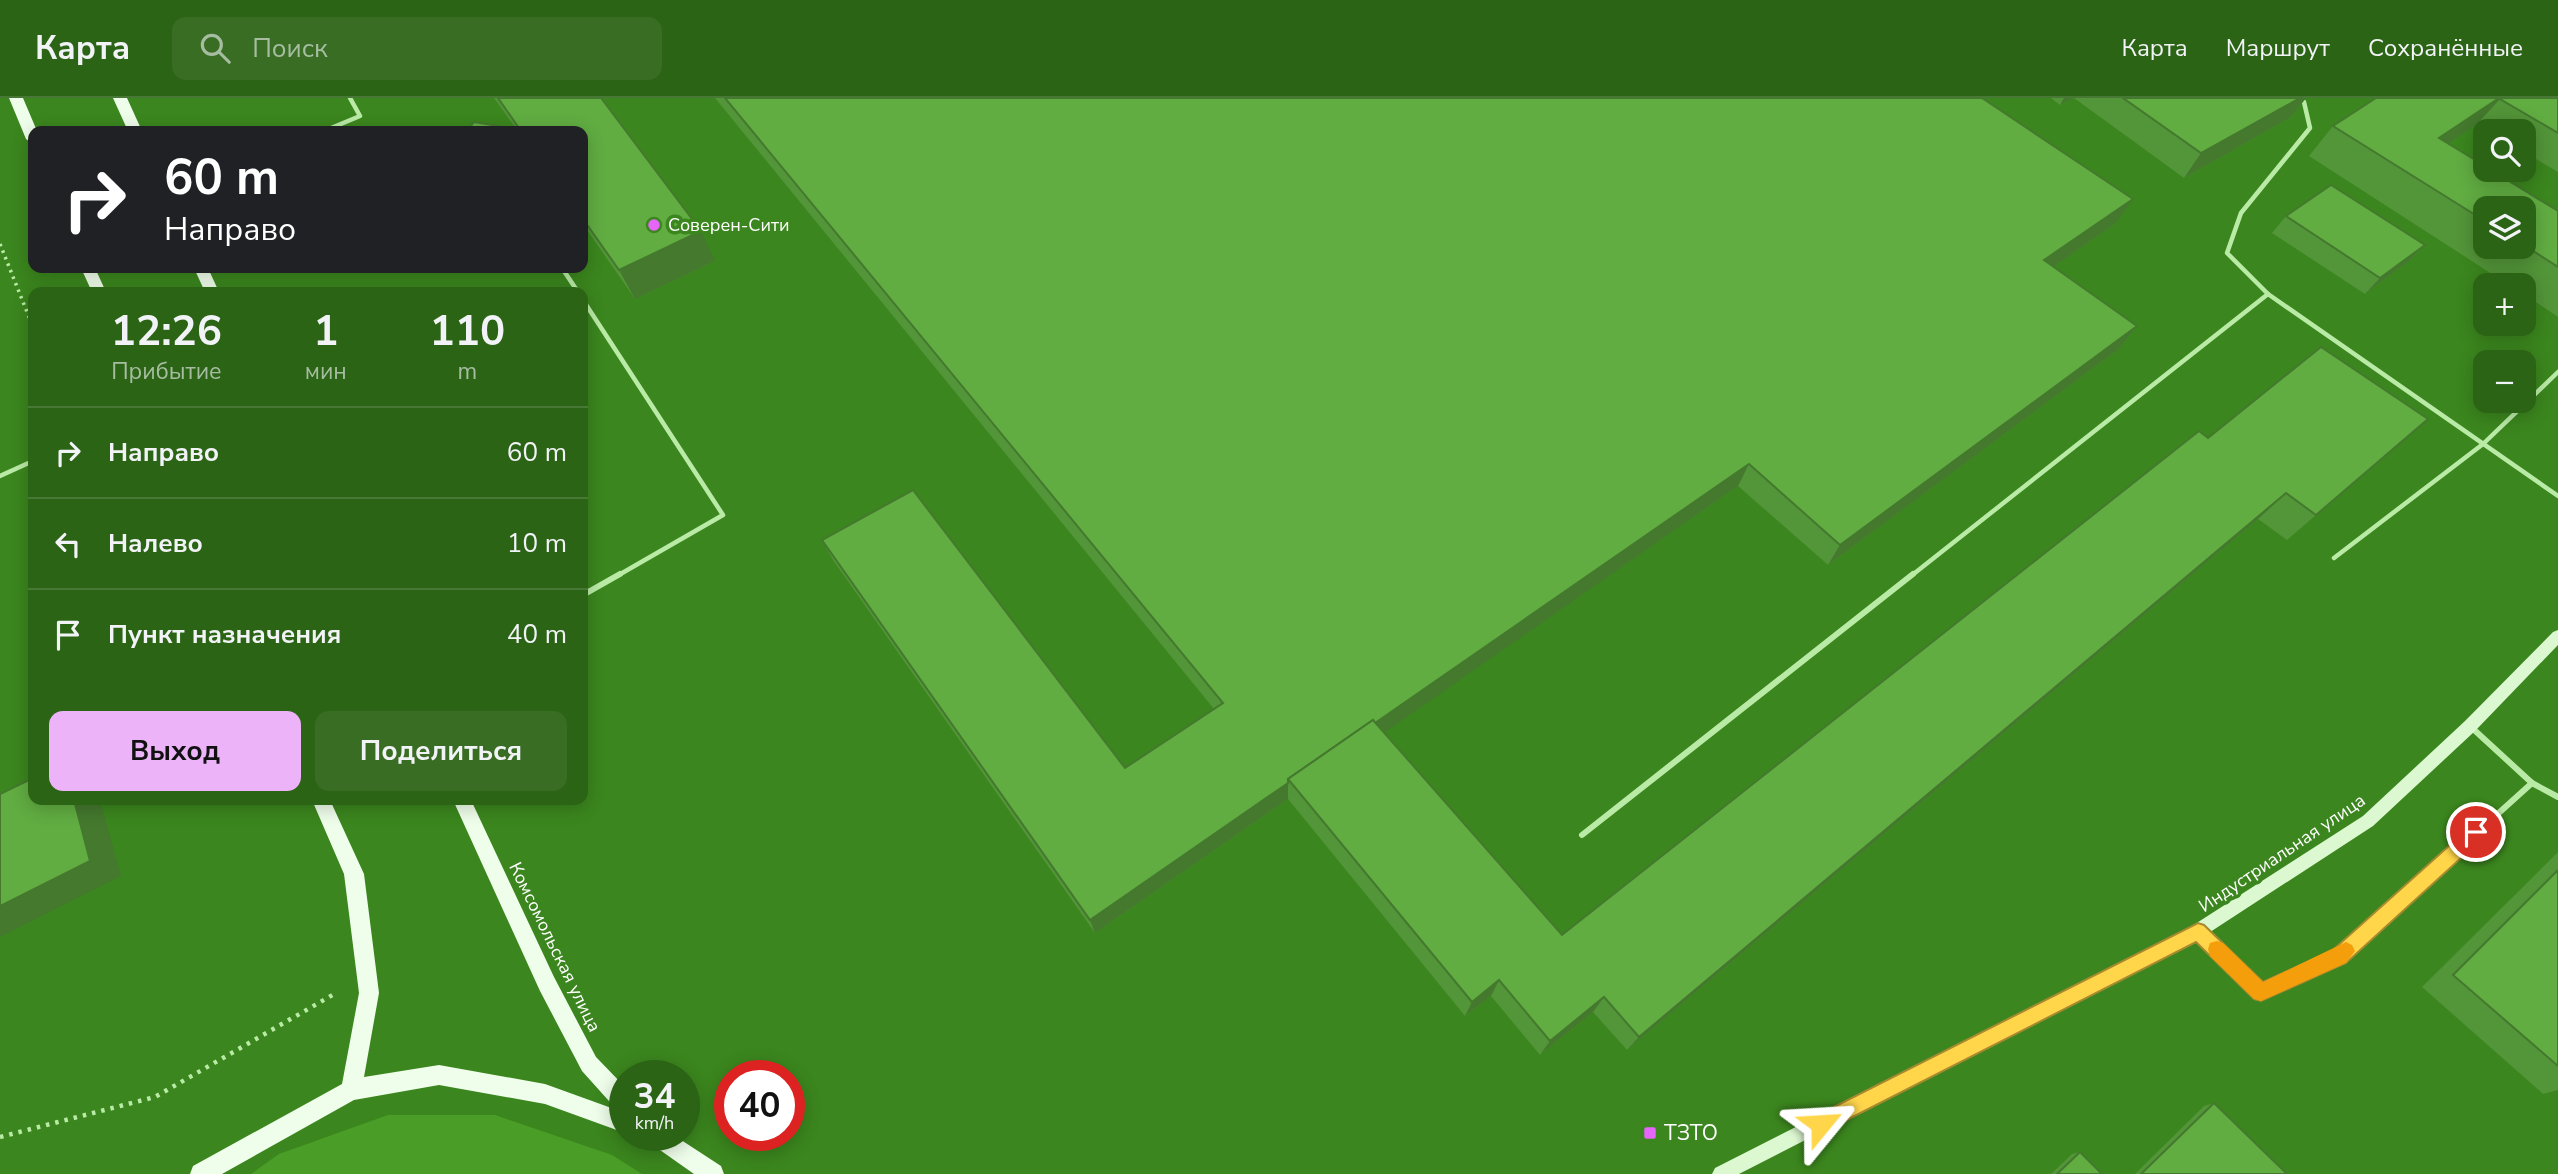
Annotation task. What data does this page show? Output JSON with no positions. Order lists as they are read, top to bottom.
{
  "streets": {
    "main road": ["Комсомольская улица"],
    "street": ["Индустриальная улица"]
  },
  "places": {
    "other": ["Соверен-Сити"],
    "transit": ["ТЗТО"]
  },
  "page": {
    "header": "Карта",
    "search": "Поиск",
    "nav": ["Карта", "Маршрут", "Сохранённые"],
    "map_buttons": ["+", "−"],
    "turn": ["60 m", "Направо"],
    "eta": [
      "12:26",
      "Прибытие",
      "1",
      "мин",
      "110",
      "m"
    ],
    "list": [
      {
        "name": "Направо",
        "value": "60 m"
      },
      {
        "name": "Налево",
        "value": "10 m"
      },
      {
        "name": "Пункт назначения",
        "value": "40 m"
      }
    ],
    "buttons": ["Выход", "Поделиться"],
    "speed": "34 km/h",
    "limit": "40"
  }
}
